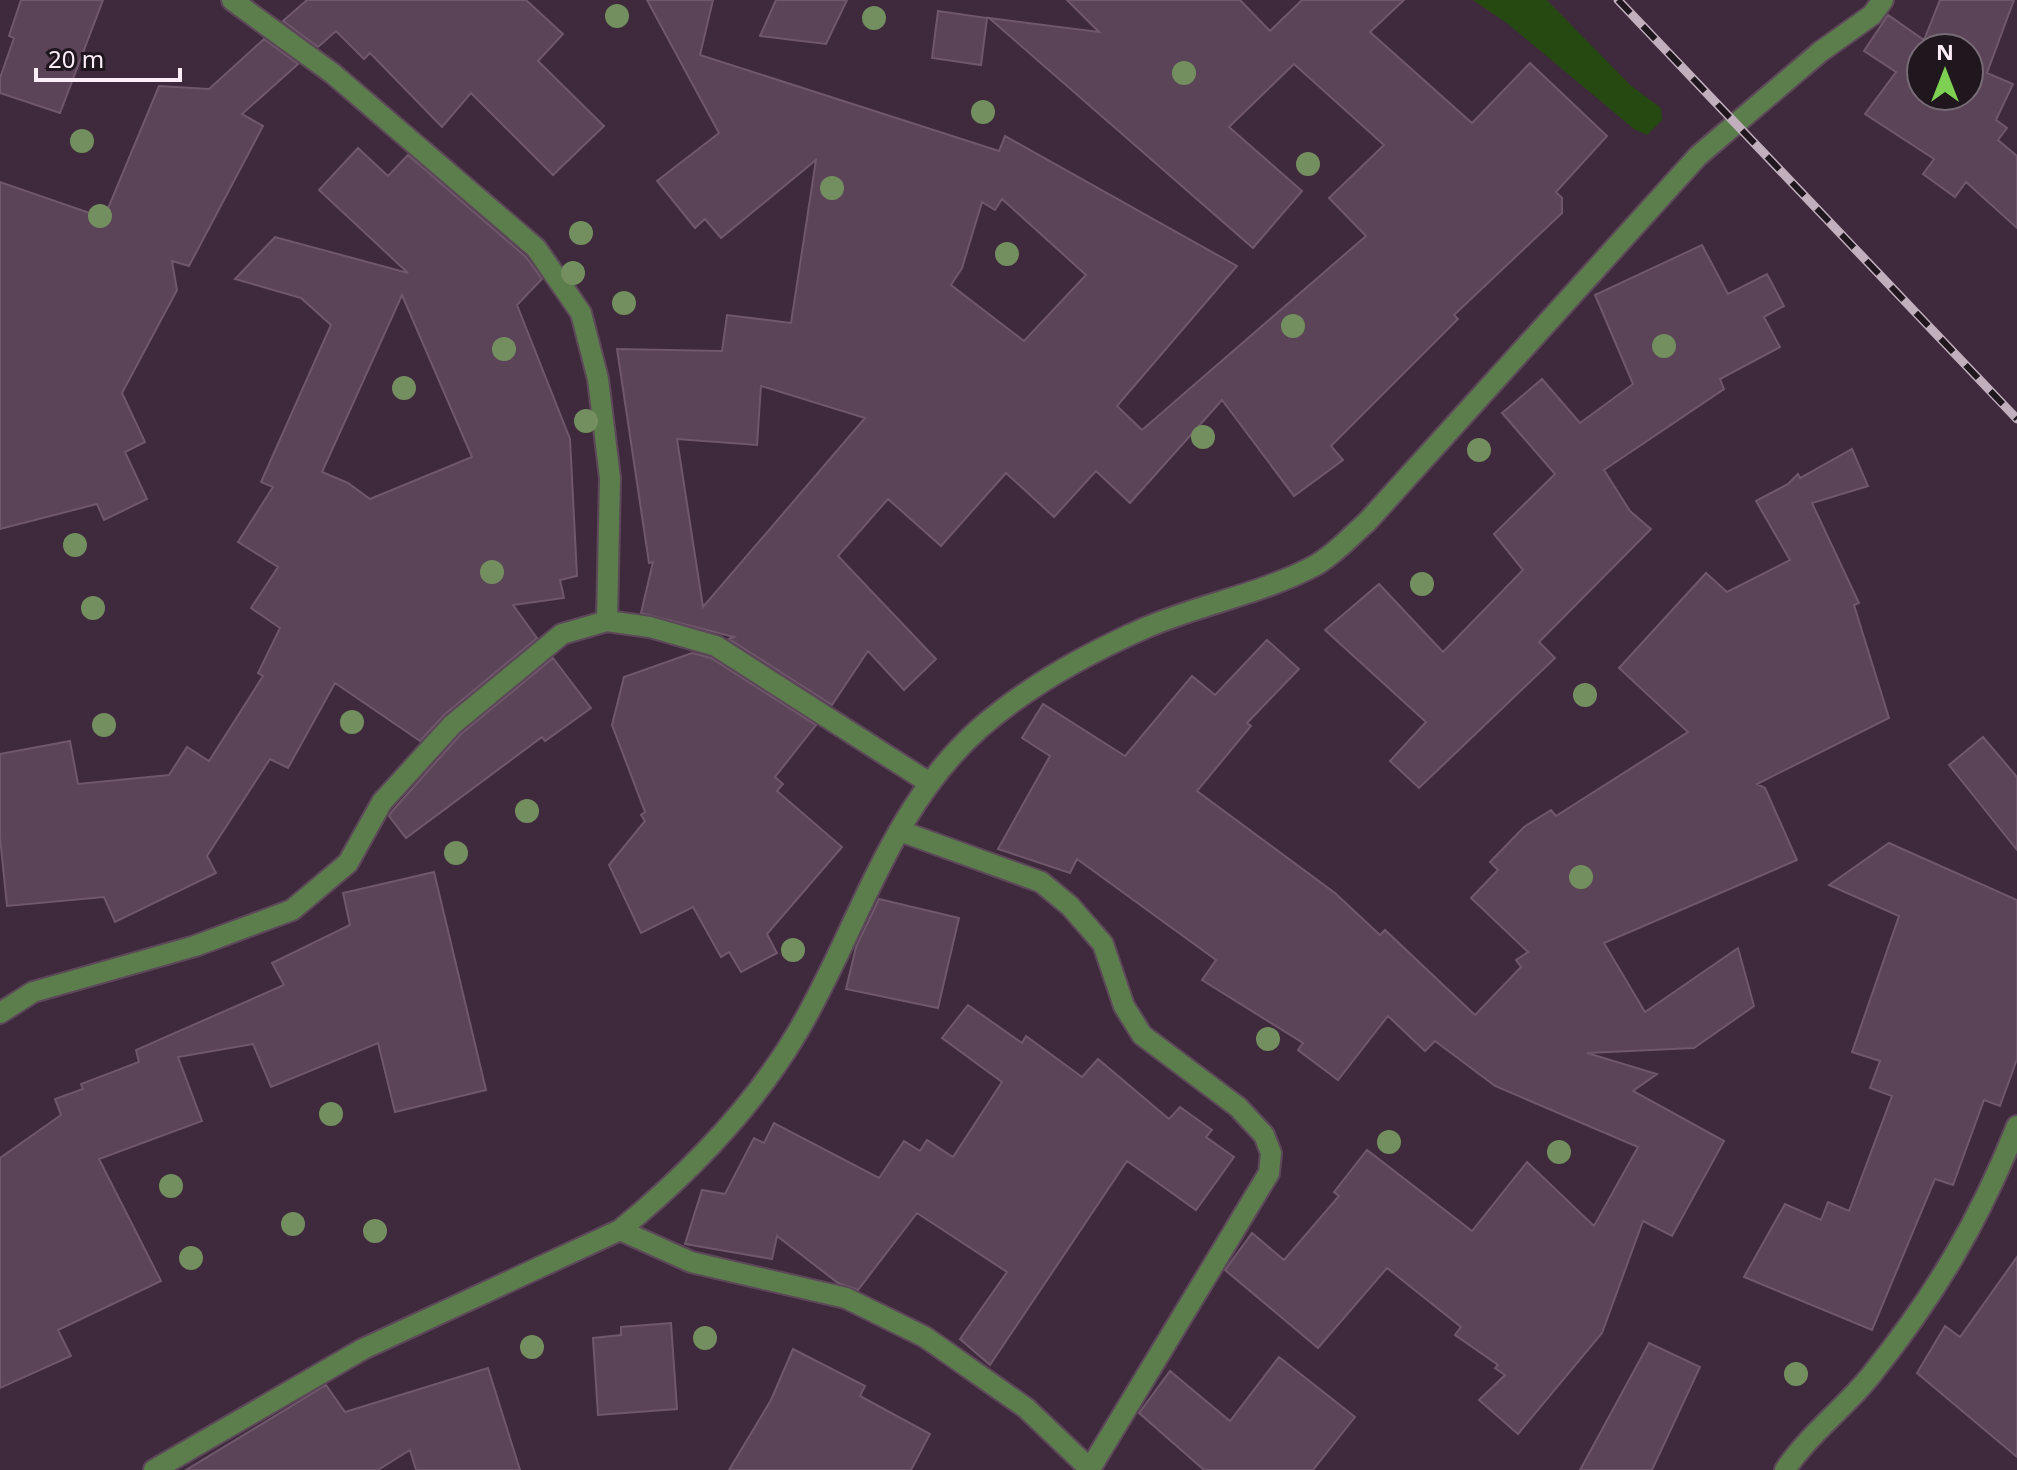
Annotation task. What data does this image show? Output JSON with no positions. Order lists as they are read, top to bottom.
{
  "scale_bar": "20 m",
  "north": "top"
}
